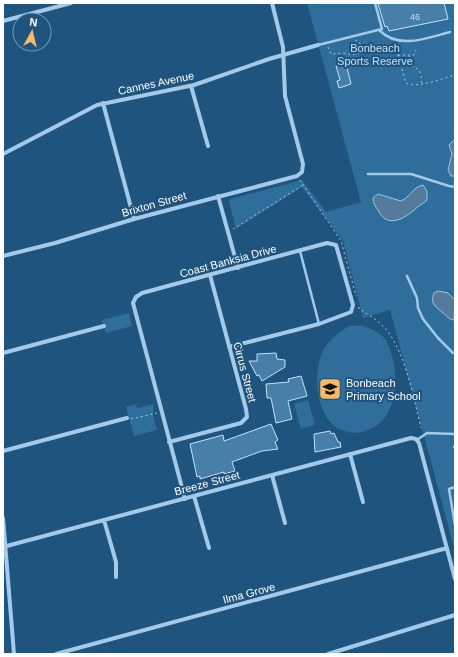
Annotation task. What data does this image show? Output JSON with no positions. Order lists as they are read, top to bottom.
{
  "streets": {
    "street": [
      "Cannes Avenue",
      "Brixton Street",
      "Coast Banksia Drive",
      "Cirrus Street",
      "Breeze Street",
      "Ilma Grove"
    ]
  },
  "crossings": [
    ["Coast Banksia Drive", "Cirrus Street"],
    ["Coast Banksia Drive", "Breeze Street"]
  ],
  "parks": ["Bonbeach Sports Reserve"],
  "places": {
    "school or university": ["Bonbeach Primary School"]
  },
  "house_numbers": ["46"],
  "north": "top"
}
